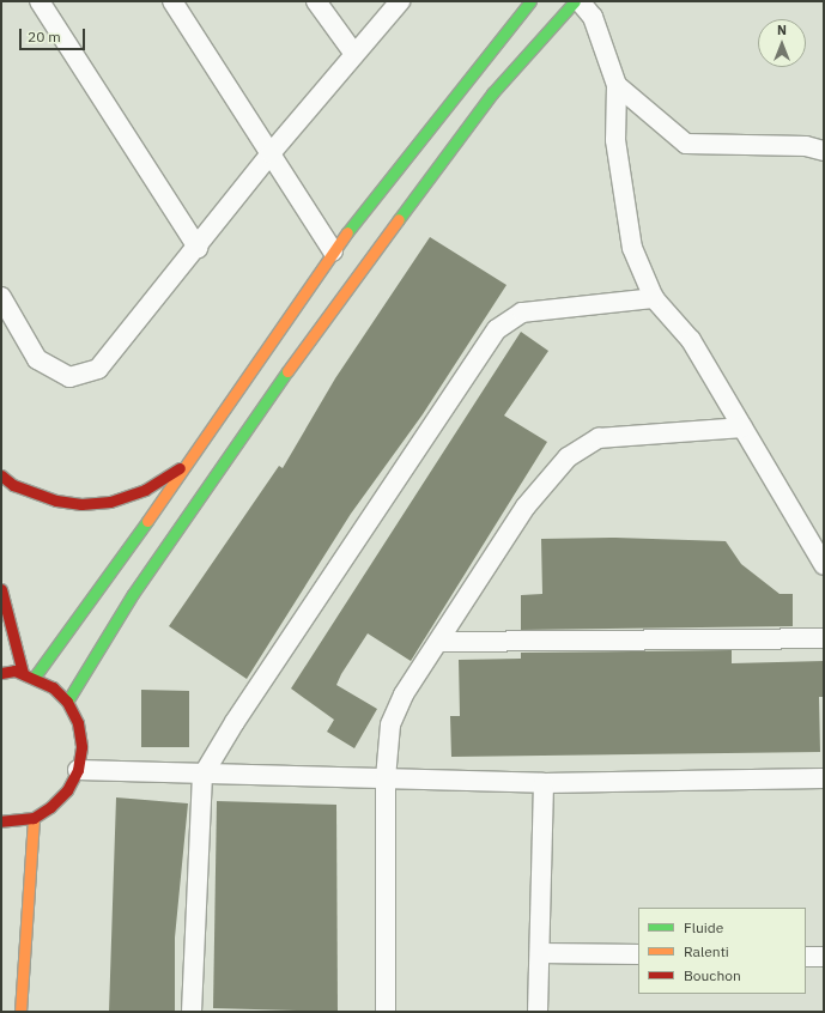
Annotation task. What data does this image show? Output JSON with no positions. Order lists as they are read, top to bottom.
{
  "legend": ["Fluide", "Ralenti", "Bouchon"],
  "scale_bar": "20 m",
  "north": "top"
}
